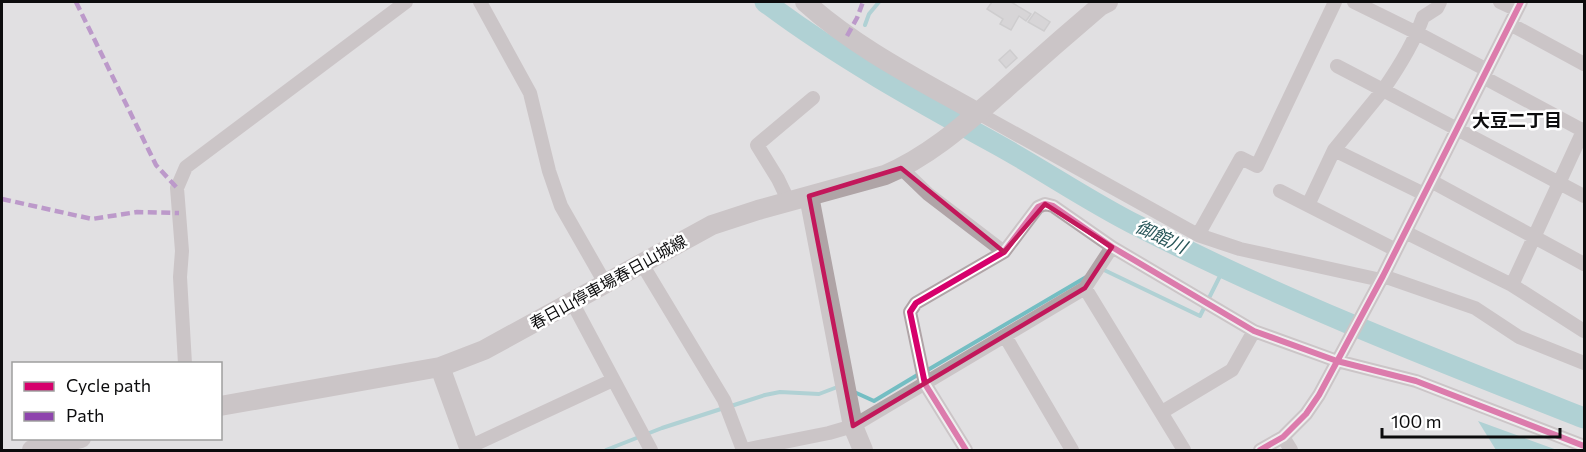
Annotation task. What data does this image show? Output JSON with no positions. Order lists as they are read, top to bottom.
{
  "streets": {
    "main road": ["春日山停車場春日山城線"]
  },
  "districts": ["大豆二丁目"],
  "water": ["御館川"],
  "legend": ["Cycle path", "Path"],
  "scale_bar": "100 m"
}
